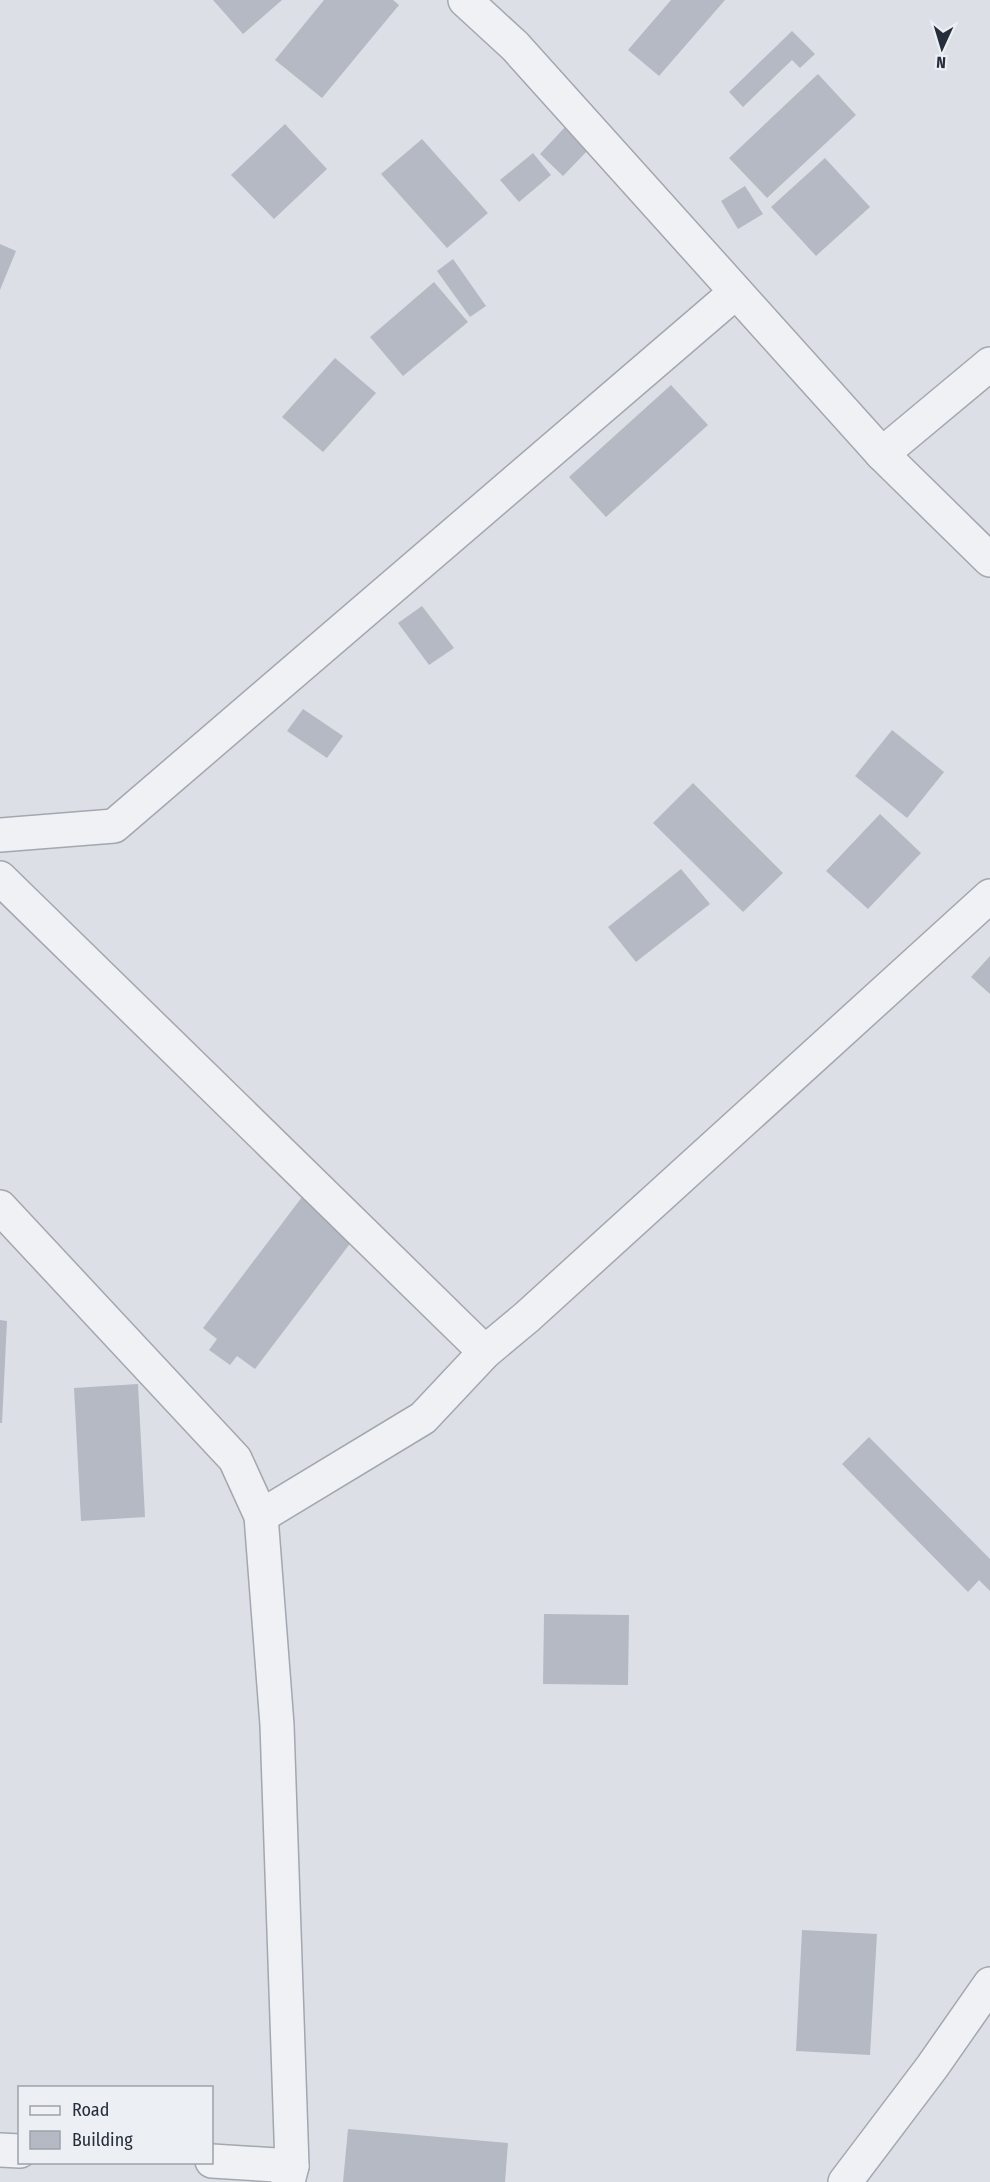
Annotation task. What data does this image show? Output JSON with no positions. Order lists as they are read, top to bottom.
{
  "legend": ["Road", "Building"],
  "north": "bottom"
}
